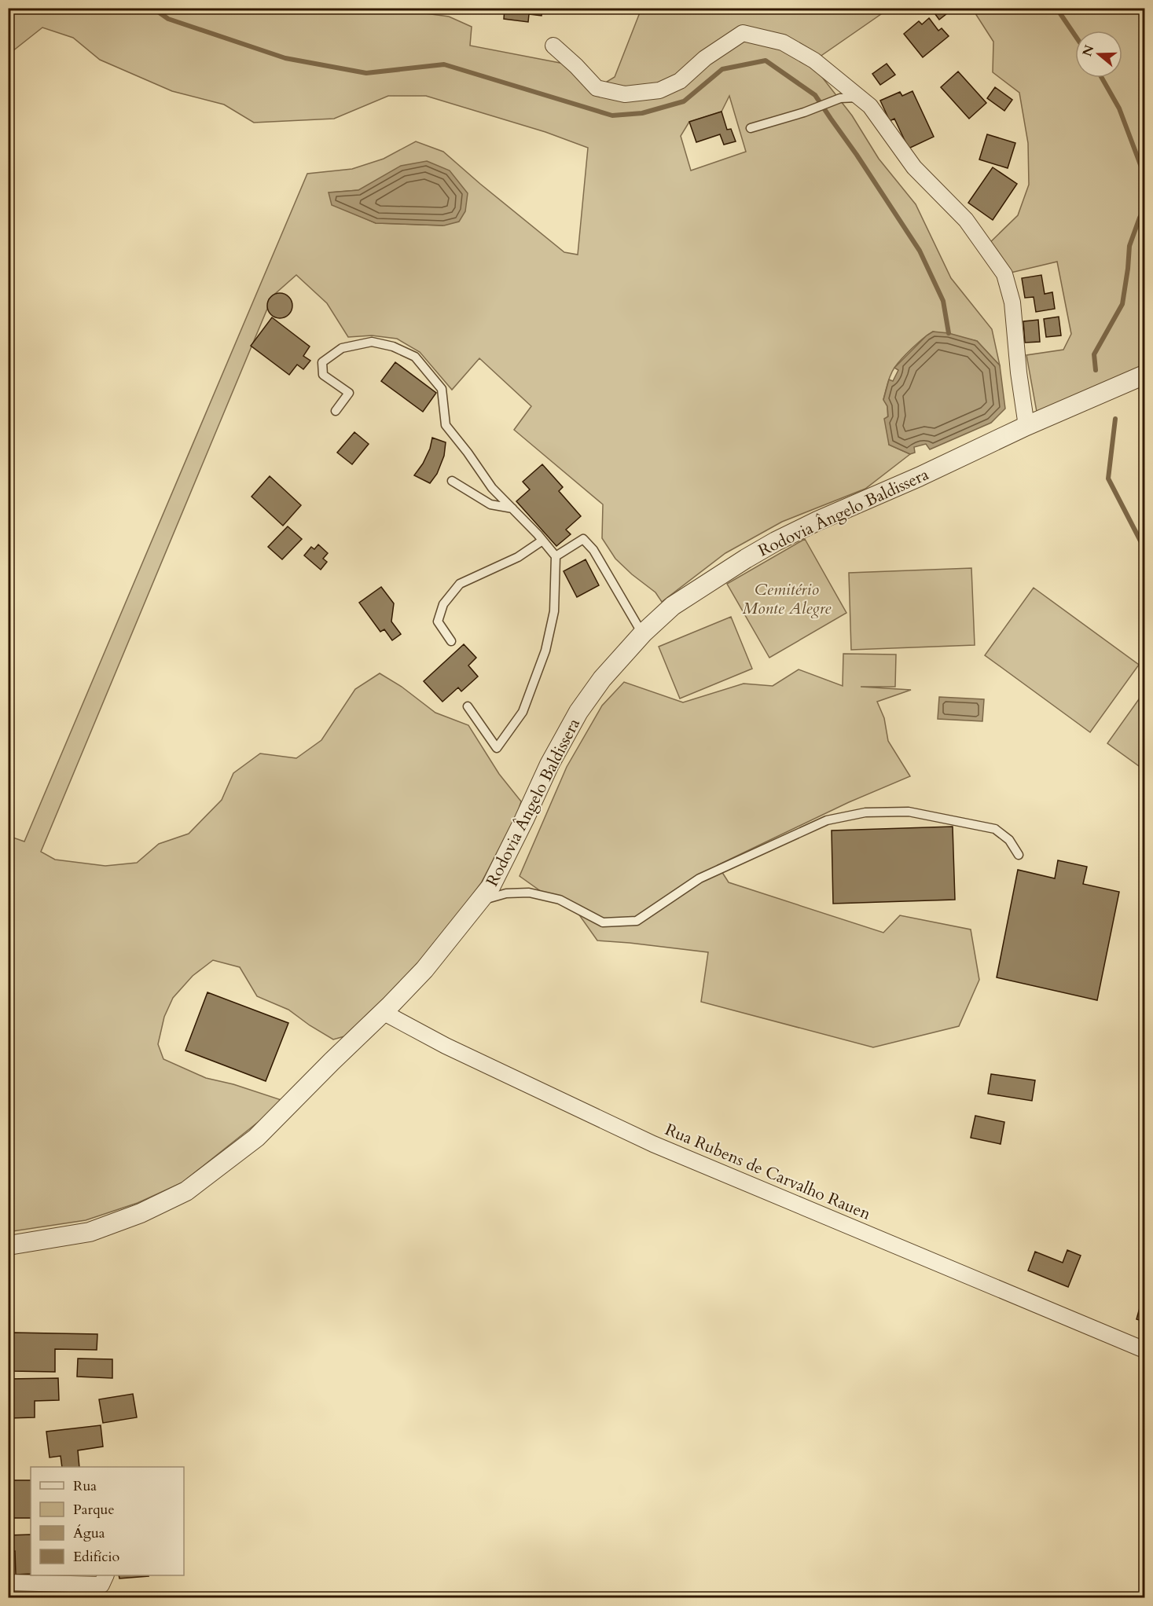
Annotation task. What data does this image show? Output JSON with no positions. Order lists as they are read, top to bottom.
{
  "streets": {
    "street": ["Rodovia Ângelo Baldissera", "Rua Rubens de Carvalho Rauen"]
  },
  "crossings": [
    ["Rodovia Ângelo Baldissera", "Rua Rubens de Carvalho Rauen"]
  ],
  "parks": ["Cemitério Monte Alegre"],
  "legend": [
    "Rua",
    "Parque",
    "Água",
    "Edifício"
  ],
  "north": "left"
}
